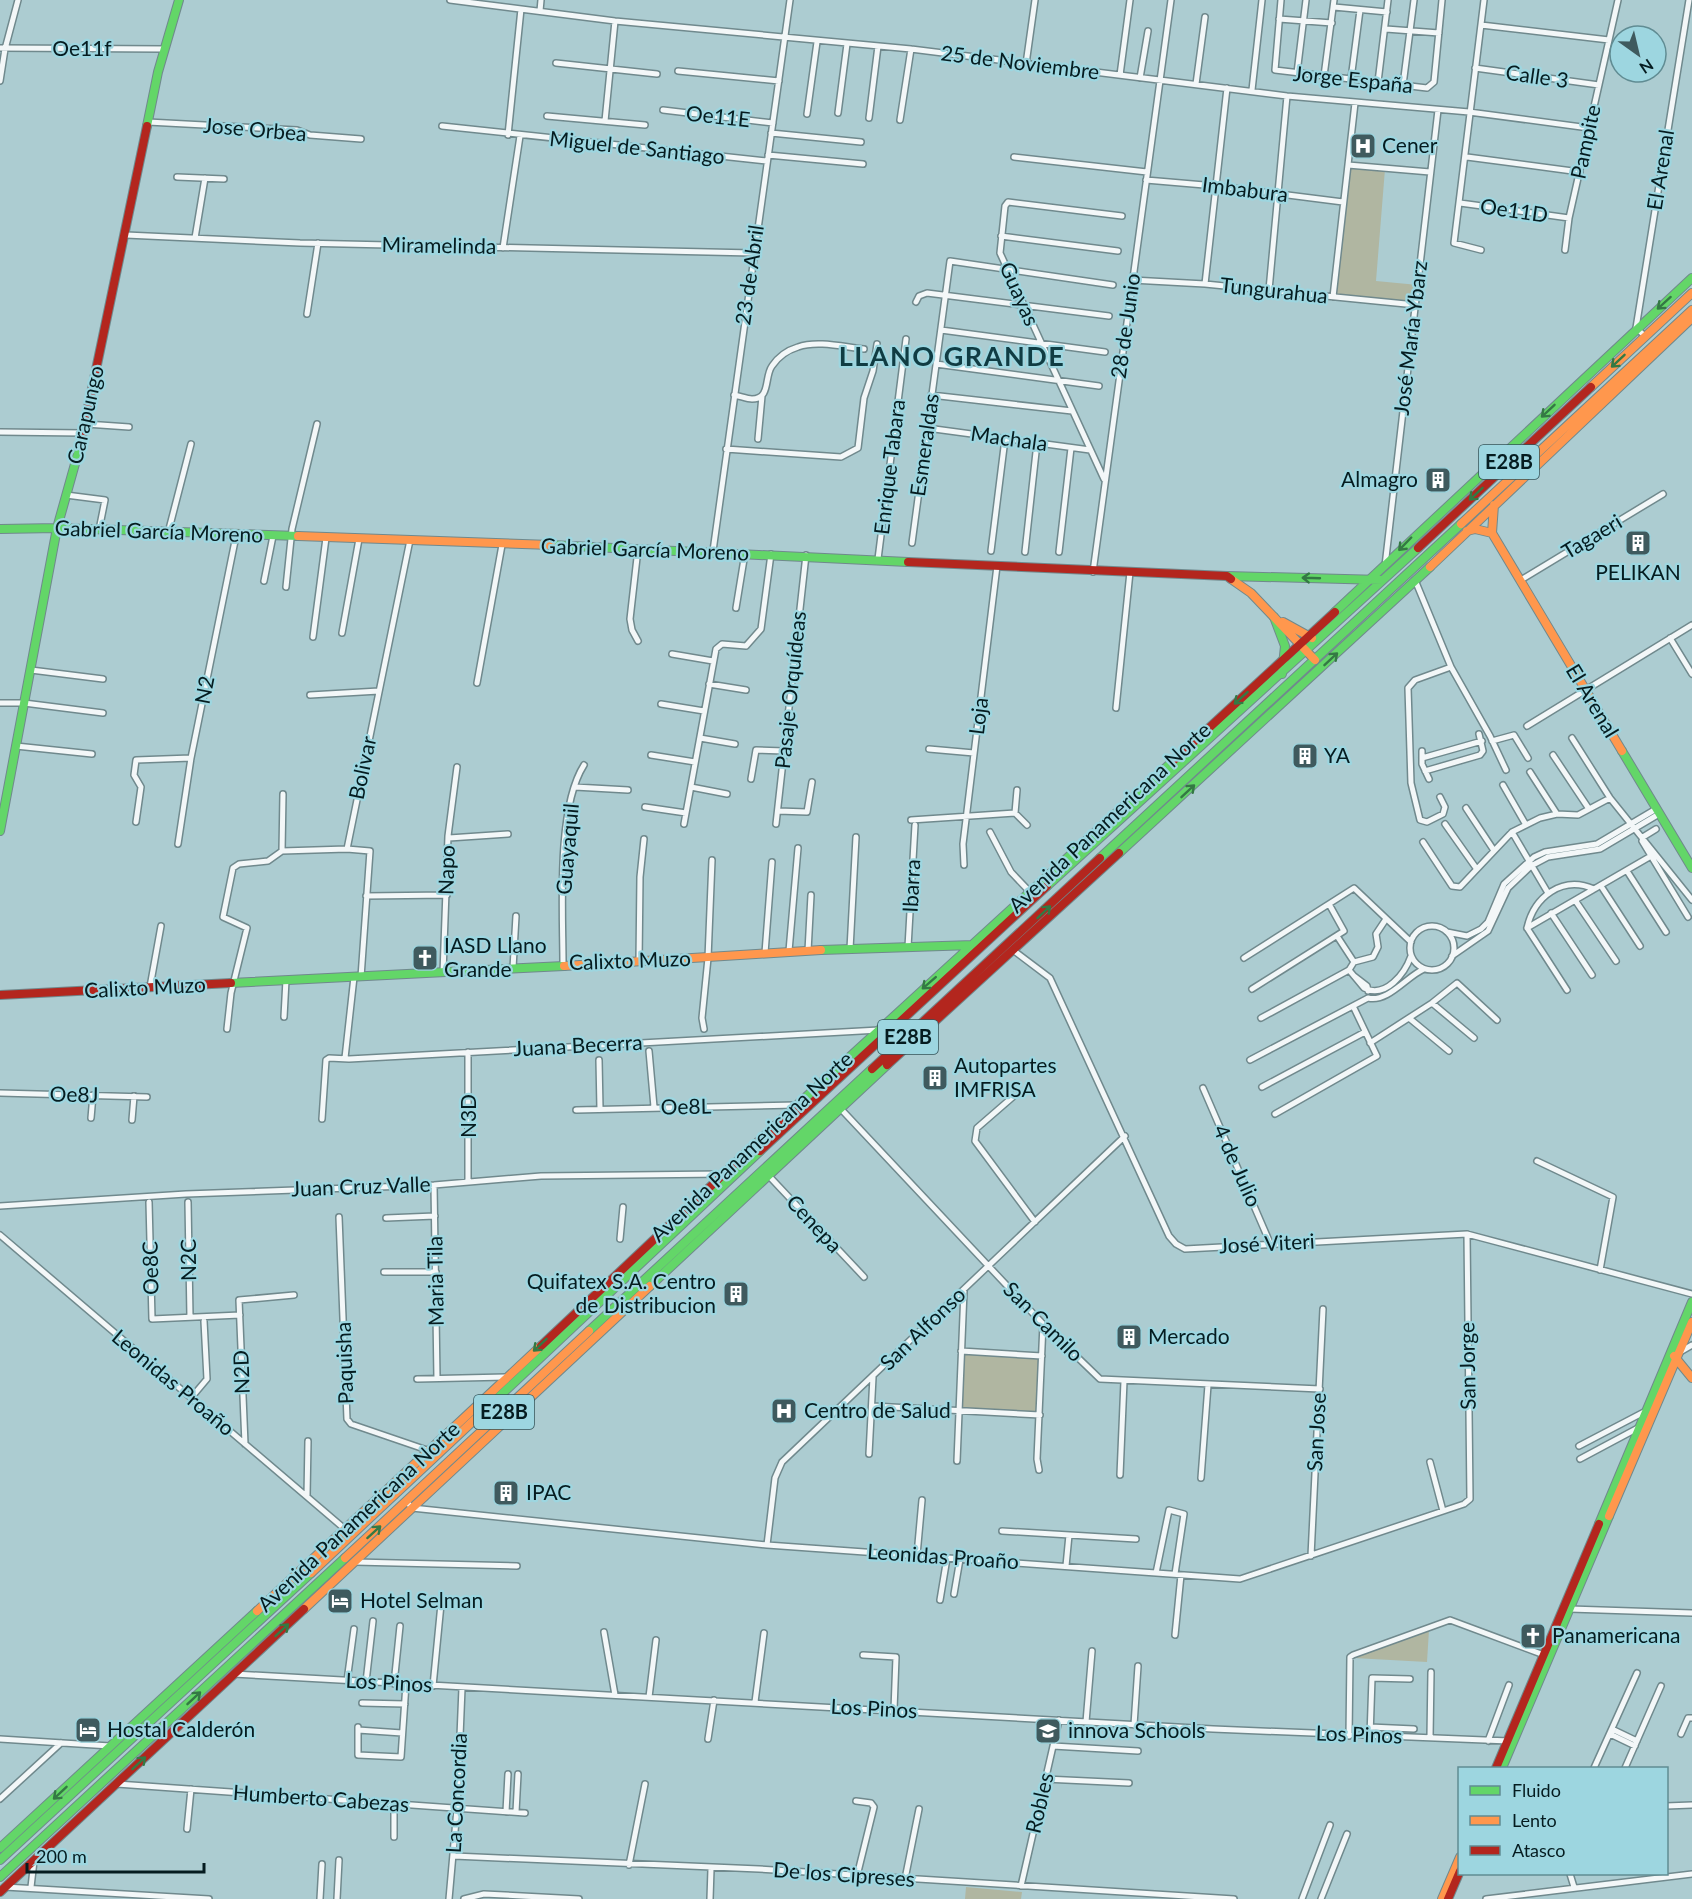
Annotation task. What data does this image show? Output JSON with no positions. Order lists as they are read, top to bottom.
{
  "streets": {
    "main road": [
      "El Arenal",
      "Carapungo",
      "E28B",
      "Gabriel García Moreno",
      "Avenida Panamericana Norte",
      "Calixto Muzo"
    ],
    "street": [
      "Oe11f",
      "25 de Noviembre",
      "Calle 3",
      "Jorge España",
      "Oe11E",
      "Jose Orbea",
      "Pampite",
      "Miguel de Santiago",
      "Imbabura",
      "Oe11D",
      "Miramelinda",
      "23 de Abril",
      "Tungurahua",
      "Guayas",
      "28 de Junio",
      "José María Ybarz",
      "Machala",
      "Esmeraldas",
      "Enrique Tabara",
      "Tagaeri",
      "N2",
      "Pasaje Orquídeas",
      "Loja",
      "Bolivar",
      "Guayaquil",
      "Napo",
      "Ibarra",
      "Juana Becerra",
      "Oe8J",
      "Oe8L",
      "N3D",
      "4 de Julio",
      "Juan Cruz Valle",
      "Cenepa",
      "José Viteri",
      "N2C",
      "Oe8C",
      "Maria Tila",
      "San Camilo",
      "San Alfonso",
      "Paquisha",
      "San Jorge",
      "N2D",
      "Leonidas Proaño",
      "San Jose",
      "Los Pinos",
      "La Concordia",
      "Humberto Cabezas",
      "Robles",
      "De los Cipreses"
    ]
  },
  "crossings": [
    ["Oe11f", "Carapungo"],
    ["25 de Noviembre", "Pampite"],
    ["25 de Noviembre", "23 de Abril"],
    ["25 de Noviembre", "28 de Junio"],
    ["25 de Noviembre", "José María Ybarz"],
    ["Calle 3", "Pampite"],
    ["Oe11E", "23 de Abril"],
    ["Jose Orbea", "Carapungo"],
    ["Pampite", "Oe11D"],
    ["Miguel de Santiago", "23 de Abril"],
    ["El Arenal", "Tagaeri"],
    ["El Arenal", "Avenida Panamericana Norte"],
    ["Imbabura", "28 de Junio"],
    ["Miramelinda", "23 de Abril"],
    ["Miramelinda", "Carapungo"],
    ["23 de Abril", "Gabriel García Moreno"],
    ["Tungurahua", "28 de Junio"],
    ["Tungurahua", "José María Ybarz"],
    ["Guayas", "28 de Junio"],
    ["Guayas", "Machala"],
    ["Guayas", "Esmeraldas"],
    ["28 de Junio", "Gabriel García Moreno"],
    ["José María Ybarz", "Avenida Panamericana Norte"],
    ["Carapungo", "Gabriel García Moreno"],
    ["Machala", "Esmeraldas"],
    ["Enrique Tabara", "Gabriel García Moreno"],
    ["Gabriel García Moreno", "N2"],
    ["Gabriel García Moreno", "Pasaje Orquídeas"],
    ["Gabriel García Moreno", "Loja"],
    ["Gabriel García Moreno", "Bolivar"],
    ["Gabriel García Moreno", "Avenida Panamericana Norte"],
    ["Loja", "Ibarra"],
    ["Avenida Panamericana Norte", "Calixto Muzo"],
    ["Avenida Panamericana Norte", "Juana Becerra"],
    ["Avenida Panamericana Norte", "Oe8L"],
    ["Avenida Panamericana Norte", "Juan Cruz Valle"],
    ["Avenida Panamericana Norte", "Cenepa"],
    ["Avenida Panamericana Norte", "José Viteri"],
    ["Avenida Panamericana Norte", "San Camilo"],
    ["Avenida Panamericana Norte", "Paquisha"],
    ["Avenida Panamericana Norte", "Leonidas Proaño"],
    ["Avenida Panamericana Norte", "Los Pinos"],
    ["Avenida Panamericana Norte", "Humberto Cabezas"],
    ["Guayaquil", "Calixto Muzo"],
    ["Napo", "Calixto Muzo"],
    ["Ibarra", "Calixto Muzo"],
    ["Juana Becerra", "N3D"],
    ["N3D", "Juan Cruz Valle"],
    ["4 de Julio", "José Viteri"],
    ["Juan Cruz Valle", "Maria Tila"],
    ["José Viteri", "San Alfonso"],
    ["José Viteri", "San Jorge"],
    ["N2C", "Oe8C"],
    ["Oe8C", "N2D"],
    ["San Camilo", "San Alfonso"],
    ["San Camilo", "San Jose"],
    ["San Alfonso", "Leonidas Proaño"],
    ["San Jorge", "Leonidas Proaño"],
    ["N2D", "Leonidas Proaño"],
    ["Leonidas Proaño", "San Jose"],
    ["Los Pinos", "La Concordia"],
    ["Los Pinos", "Robles"],
    ["La Concordia", "Humberto Cabezas"],
    ["La Concordia", "De los Cipreses"],
    ["Robles", "De los Cipreses"]
  ],
  "districts": ["LLANO GRANDE"],
  "places": {
    "hospital": ["Cener", "Centro de Salud"],
    "building": [
      "Almagro",
      "PELIKAN",
      "YA",
      "Autopartes IMFRISA",
      "Quifatex S.A. Centro de Distribucion",
      "Mercado",
      "IPAC"
    ],
    "church": ["IASD Llano Grande", "Panamericana"],
    "hotel": ["Hotel Selman", "Hostal Calderón"],
    "school or university": ["innova Schools"]
  },
  "legend": ["Fluido", "Lento", "Atasco"],
  "scale_bar": "200 m",
  "north": "bottom right"
}
